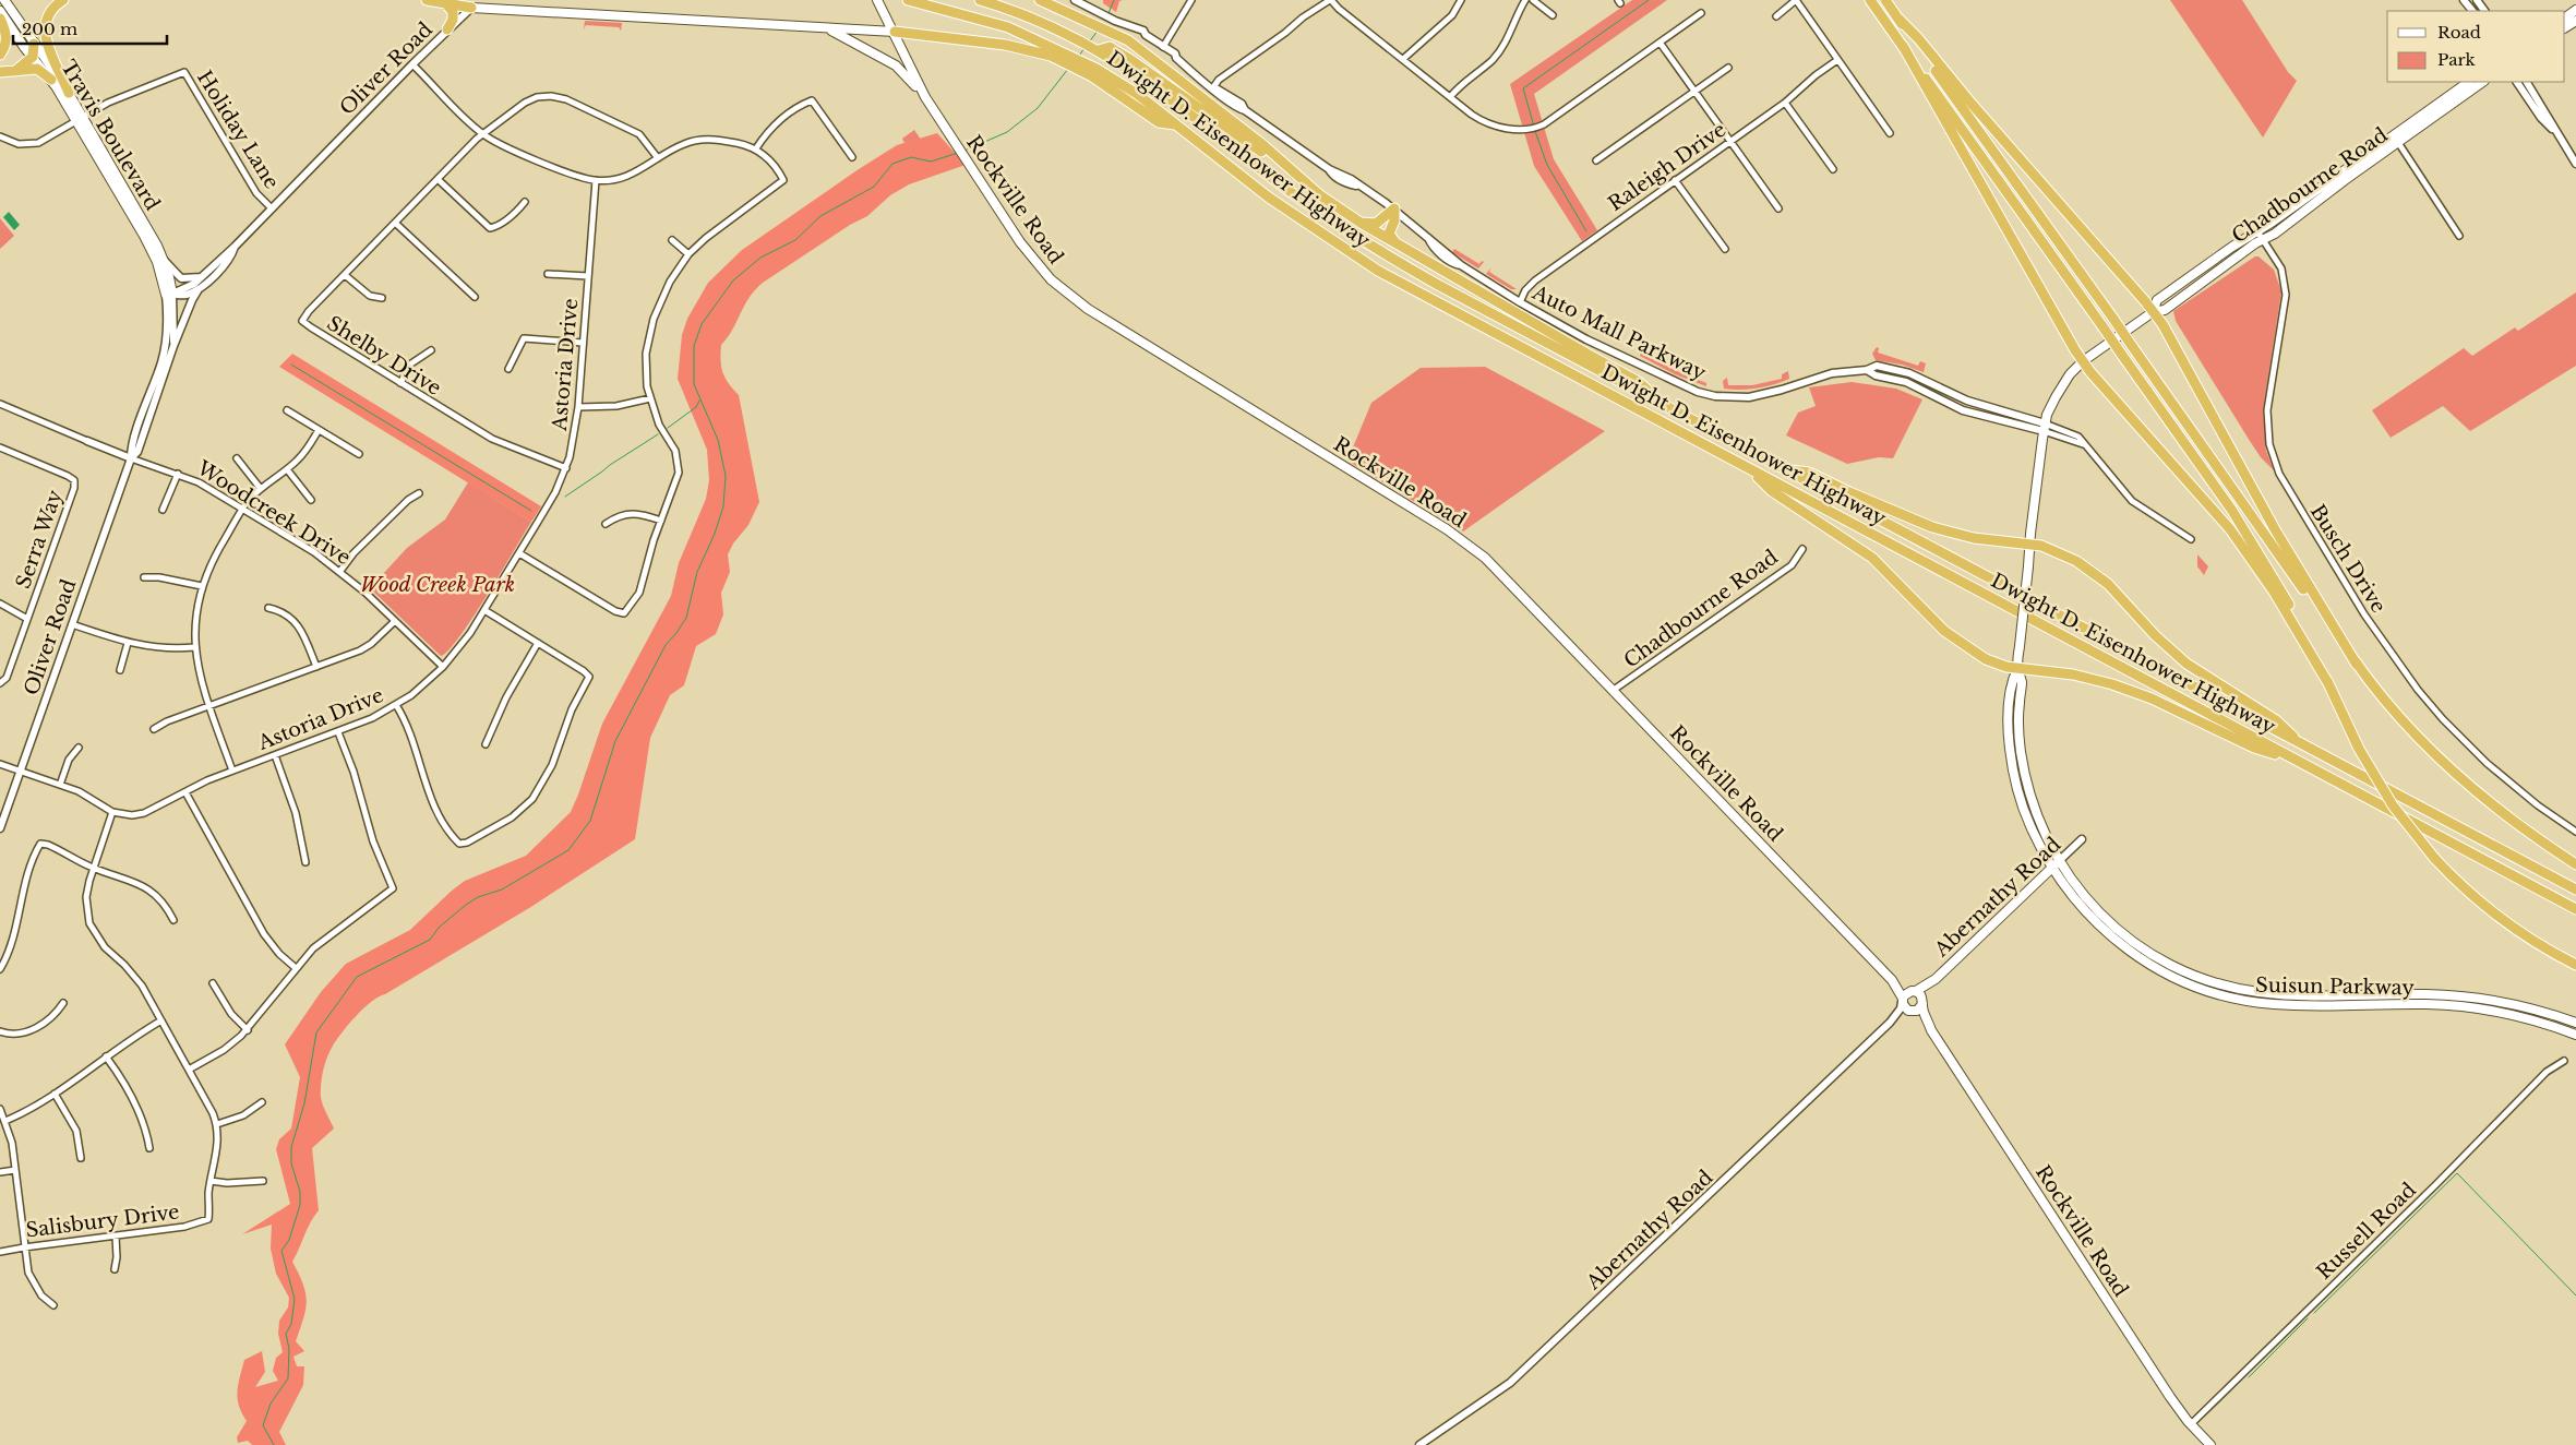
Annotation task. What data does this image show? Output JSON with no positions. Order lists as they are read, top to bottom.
{
  "streets": {
    "highway": ["Dwight D. Eisenhower Highway"],
    "main road": [
      "Travis Boulevard",
      "Chadbourne Road",
      "Rockville Road",
      "Abernathy Road",
      "Suisun Parkway"
    ],
    "street": [
      "Oliver Road",
      "Holiday Lane",
      "Raleigh Drive",
      "Auto Mall Parkway",
      "Shelby Drive",
      "Astoria Drive",
      "Woodcreek Drive",
      "Serra Way",
      "Busch Drive",
      "Salisbury Drive",
      "Russell Road"
    ]
  },
  "crossings": [
    ["Oliver Road", "Holiday Lane"],
    ["Oliver Road", "Travis Boulevard"],
    ["Oliver Road", "Astoria Drive"],
    ["Oliver Road", "Woodcreek Drive"],
    ["Holiday Lane", "Travis Boulevard"],
    ["Raleigh Drive", "Auto Mall Parkway"],
    ["Chadbourne Road", "Rockville Road"],
    ["Chadbourne Road", "Auto Mall Parkway"],
    ["Chadbourne Road", "Busch Drive"],
    ["Chadbourne Road", "Suisun Parkway"],
    ["Rockville Road", "Abernathy Road"],
    ["Rockville Road", "Russell Road"],
    ["Shelby Drive", "Astoria Drive"],
    ["Astoria Drive", "Woodcreek Drive"],
    ["Abernathy Road", "Suisun Parkway"]
  ],
  "parks": ["Wood Creek Park"],
  "legend": ["Road", "Park"],
  "scale_bar": "200 m"
}
